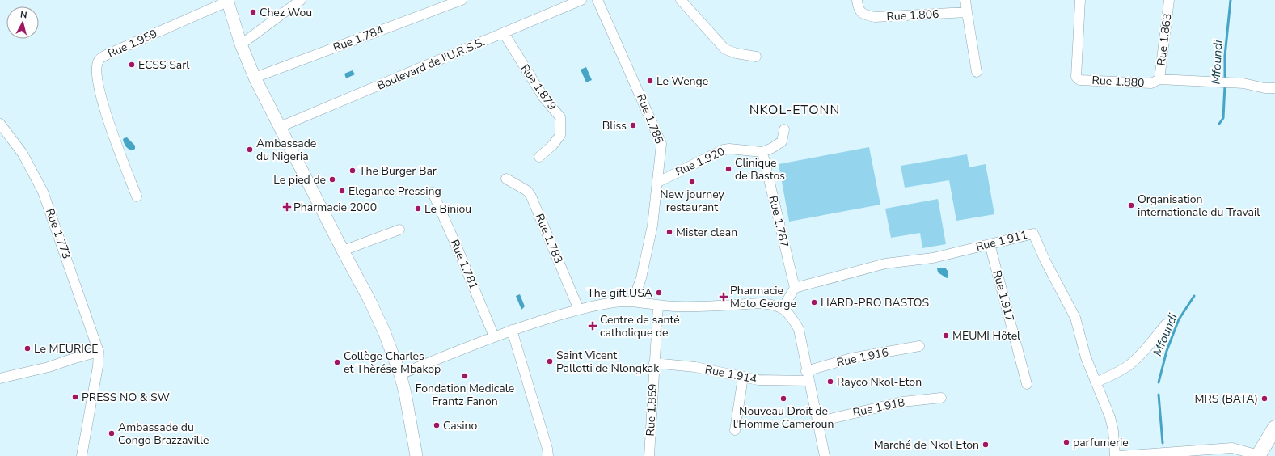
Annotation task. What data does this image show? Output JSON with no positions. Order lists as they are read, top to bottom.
{
  "streets": {
    "street": [
      "Rue 1.806",
      "Rue 1.784",
      "Rue 1.863",
      "Rue 1.959",
      "Boulevard de l'U.R.S.S.",
      "Rue 1.880",
      "Rue 1.879",
      "Rue 1.785",
      "Rue 1.920",
      "Rue 1.787",
      "Rue 1.773",
      "Rue 1.783",
      "Rue 1.911",
      "Rue 1.781",
      "Rue 1.917",
      "Rue 1.916",
      "Rue 1.914",
      "Rue 1.918",
      "Rue 1.859"
    ]
  },
  "crossings": [
    ["Rue 1.863", "Rue 1.880"],
    ["Boulevard de l'U.R.S.S.", "Rue 1.879"],
    ["Rue 1.785", "Rue 1.920"],
    ["Rue 1.920", "Rue 1.787"],
    ["Rue 1.787", "Rue 1.911"],
    ["Rue 1.911", "Rue 1.917"],
    ["Rue 1.916", "Rue 1.914"],
    ["Rue 1.914", "Rue 1.859"]
  ],
  "districts": ["NKOL-ETONN"],
  "water": ["Mfoundi"],
  "places": {
    "other": [
      "Chez Wou",
      "ECSS Sarl",
      "Le Wenge",
      "Bliss",
      "Ambassade du Nigeria",
      "Clinique de Bastos",
      "The Burger Bar",
      "Le pied de",
      "New journey restaurant",
      "Elegance Pressing",
      "Organisation internationale du Travail",
      "Le Biniou",
      "Mister clean",
      "The gift USA",
      "HARD-PRO BASTOS",
      "MEUMI Hôtel",
      "Le MEURICE",
      "Saint Vicent Pallotti de Nlongkak",
      "Collège Charles et Thèrése Mbakop",
      "Fondation Medicale Frantz Fanon",
      "Rayco Nkol-Eton",
      "PRESS NO & SW",
      "Nouveau Droit de l'Homme Cameroun",
      "MRS (BATA)",
      "Casino",
      "Ambassade du Congo Brazzaville",
      "parfumerie",
      "Marché de Nkol Eton"
    ],
    "health": ["Pharmacie 2000", "Pharmacie Moto George", "Centre de santé catholique de"]
  },
  "north": "top"
}
